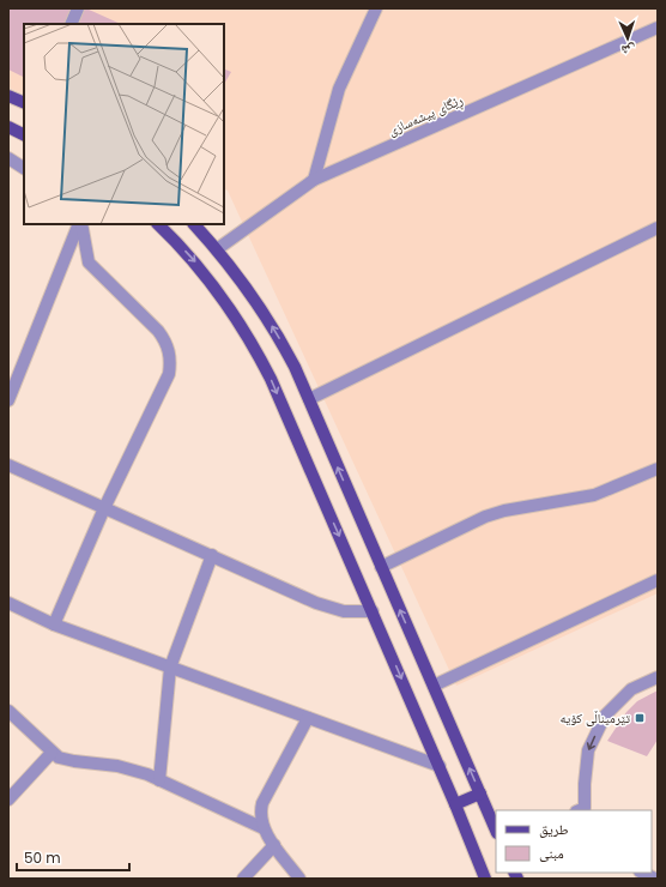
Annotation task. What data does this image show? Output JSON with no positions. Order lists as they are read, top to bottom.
{
  "streets": {
    "street": ["ڕێگای پیشەسازی"]
  },
  "places": {
    "transit": ["تێرمیناڵی کۆیە"]
  },
  "legend": ["طريق", "مبنى"],
  "scale_bar": "50 m",
  "north": "bottom"
}
